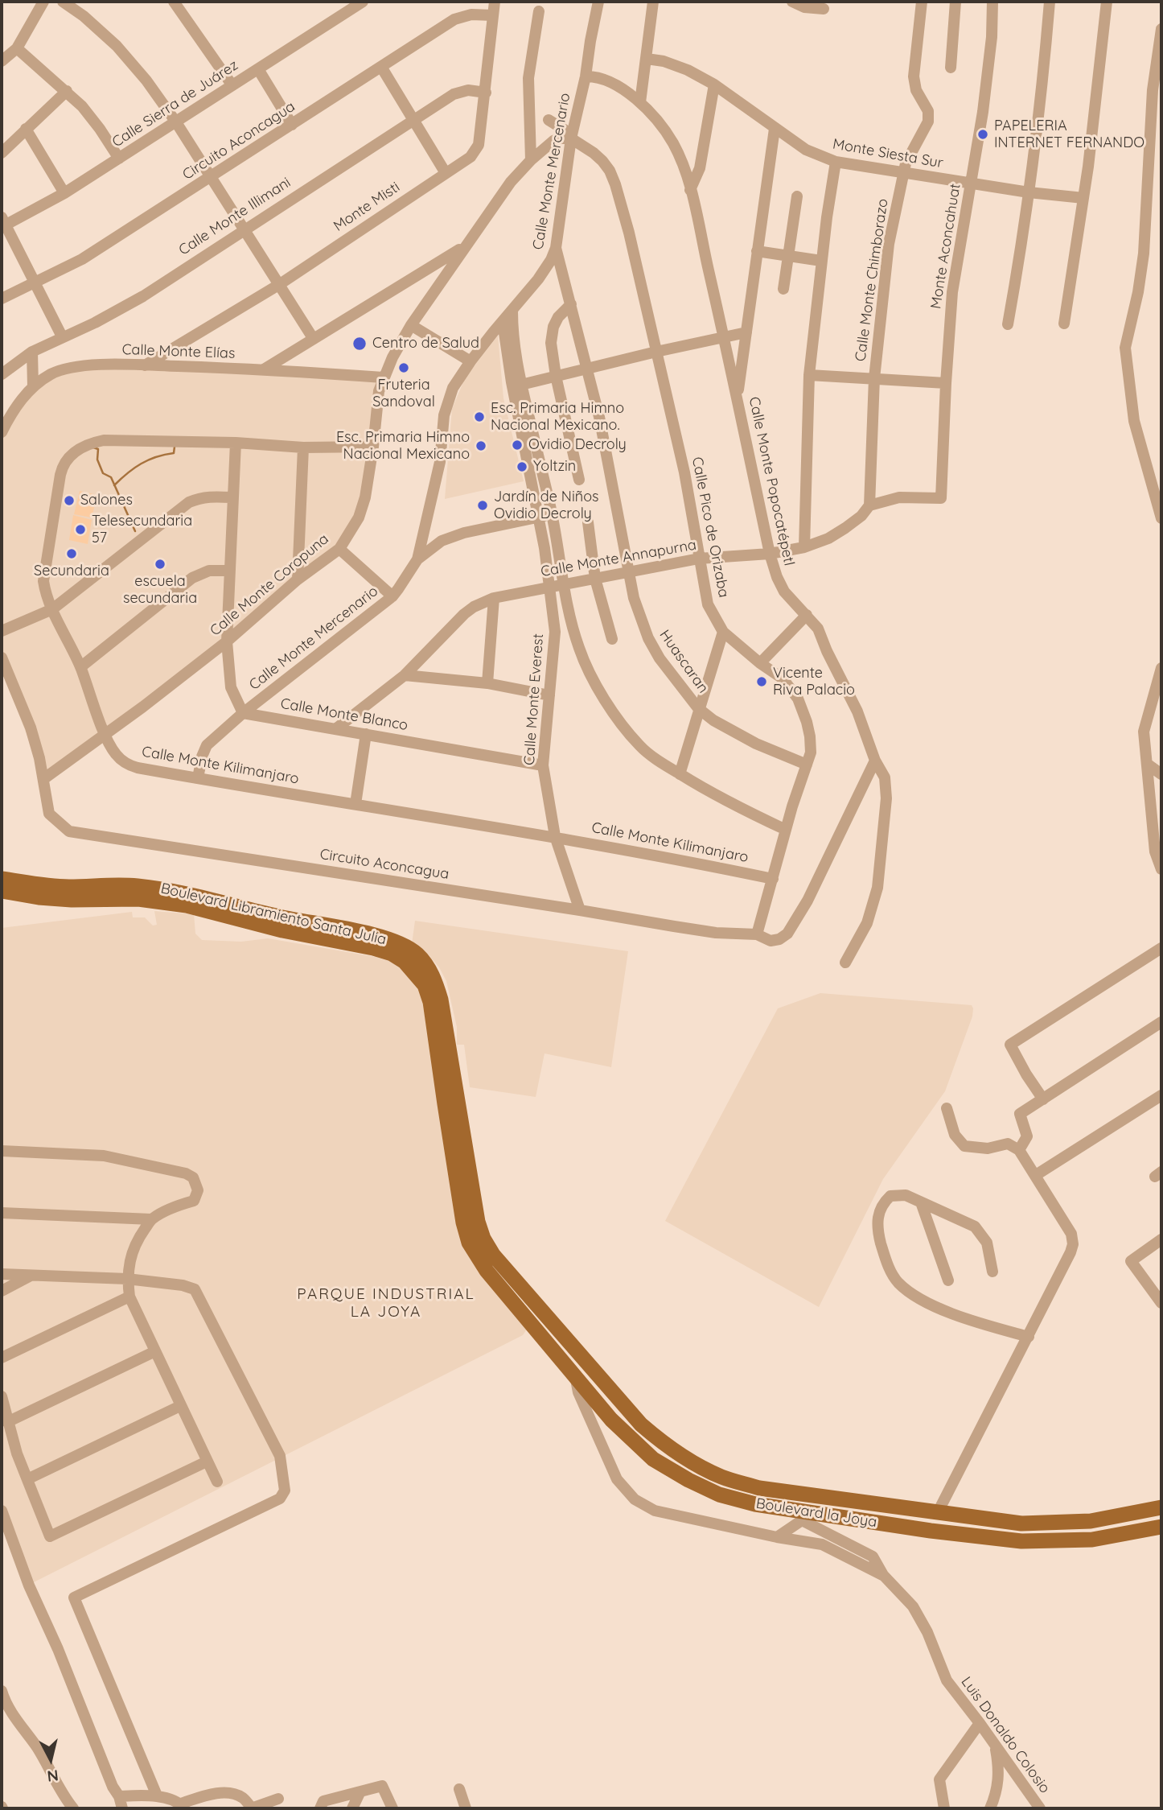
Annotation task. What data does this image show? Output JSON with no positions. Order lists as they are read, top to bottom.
{
  "streets": {
    "main road": ["Boulevard Libramiento Santa Julia", "Boulevard la Joya"],
    "street": [
      "Calle Sierra de Juárez",
      "Circuito Aconcagua",
      "Monte Siesta Sur",
      "Calle Monte Mercenario",
      "Monte Misti",
      "Calle Monte Illimani",
      "Monte Aconcahuat",
      "Calle Monte Chimborazo",
      "Calle Monte Elías",
      "Calle Monte Popocatépetl",
      "Calle Pico de Orizaba",
      "Calle Monte Annapurna",
      "Calle Monte Coropuna",
      "Huascaran",
      "Calle Monte Everest",
      "Calle Monte Blanco",
      "Calle Monte Kilimanjaro",
      "Luis Donaldo Colosio"
    ]
  },
  "crossings": [
    ["Circuito Aconcagua", "Monte Misti"],
    ["Circuito Aconcagua", "Calle Pico de Orizaba"],
    ["Circuito Aconcagua", "Calle Monte Coropuna"],
    ["Circuito Aconcagua", "Calle Monte Everest"],
    ["Monte Siesta Sur", "Monte Aconcahuat"],
    ["Monte Siesta Sur", "Calle Monte Chimborazo"],
    ["Calle Monte Mercenario", "Calle Monte Popocatépetl"],
    ["Calle Monte Mercenario", "Calle Pico de Orizaba"],
    ["Calle Monte Mercenario", "Calle Monte Coropuna"],
    ["Calle Monte Mercenario", "Huascaran"],
    ["Calle Monte Mercenario", "Calle Monte Everest"],
    ["Calle Monte Mercenario", "Calle Monte Blanco"],
    ["Calle Monte Mercenario", "Calle Monte Kilimanjaro"],
    ["Monte Misti", "Calle Monte Illimani"],
    ["Monte Misti", "Calle Monte Elías"],
    ["Monte Aconcahuat", "Calle Monte Annapurna"],
    ["Calle Monte Chimborazo", "Calle Monte Annapurna"],
    ["Calle Monte Elías", "Calle Monte Coropuna"],
    ["Calle Monte Popocatépetl", "Calle Monte Annapurna"],
    ["Calle Pico de Orizaba", "Calle Monte Annapurna"],
    ["Calle Pico de Orizaba", "Calle Monte Coropuna"],
    ["Calle Pico de Orizaba", "Huascaran"],
    ["Calle Pico de Orizaba", "Calle Monte Kilimanjaro"],
    ["Calle Monte Annapurna", "Huascaran"],
    ["Calle Monte Annapurna", "Calle Monte Everest"],
    ["Calle Monte Annapurna", "Calle Monte Blanco"],
    ["Calle Monte Coropuna", "Calle Monte Kilimanjaro"],
    ["Calle Monte Everest", "Calle Monte Blanco"],
    ["Calle Monte Everest", "Calle Monte Kilimanjaro"],
    ["Boulevard Libramiento Santa Julia", "Boulevard la Joya"],
    ["Boulevard la Joya", "Luis Donaldo Colosio"]
  ],
  "districts": ["PARQUE INDUSTRIAL LA JOYA"],
  "places": [
    "PAPELERIA INTERNET FERNANDO",
    "Centro de Salud",
    "Fruteria Sandoval",
    "Esc. Primaria Himno Nacional Mexicano.",
    "Ovidio Decroly",
    "Esc. Primaria Himno Nacional Mexicano",
    "Yoltzin",
    "Salones",
    "Jardín de Niños Ovidio Decroly",
    "Telesecundaria 57",
    "Secundaria",
    "escuela secundaria",
    "Vicente Riva Palacio"
  ],
  "north": "bottom"
}
